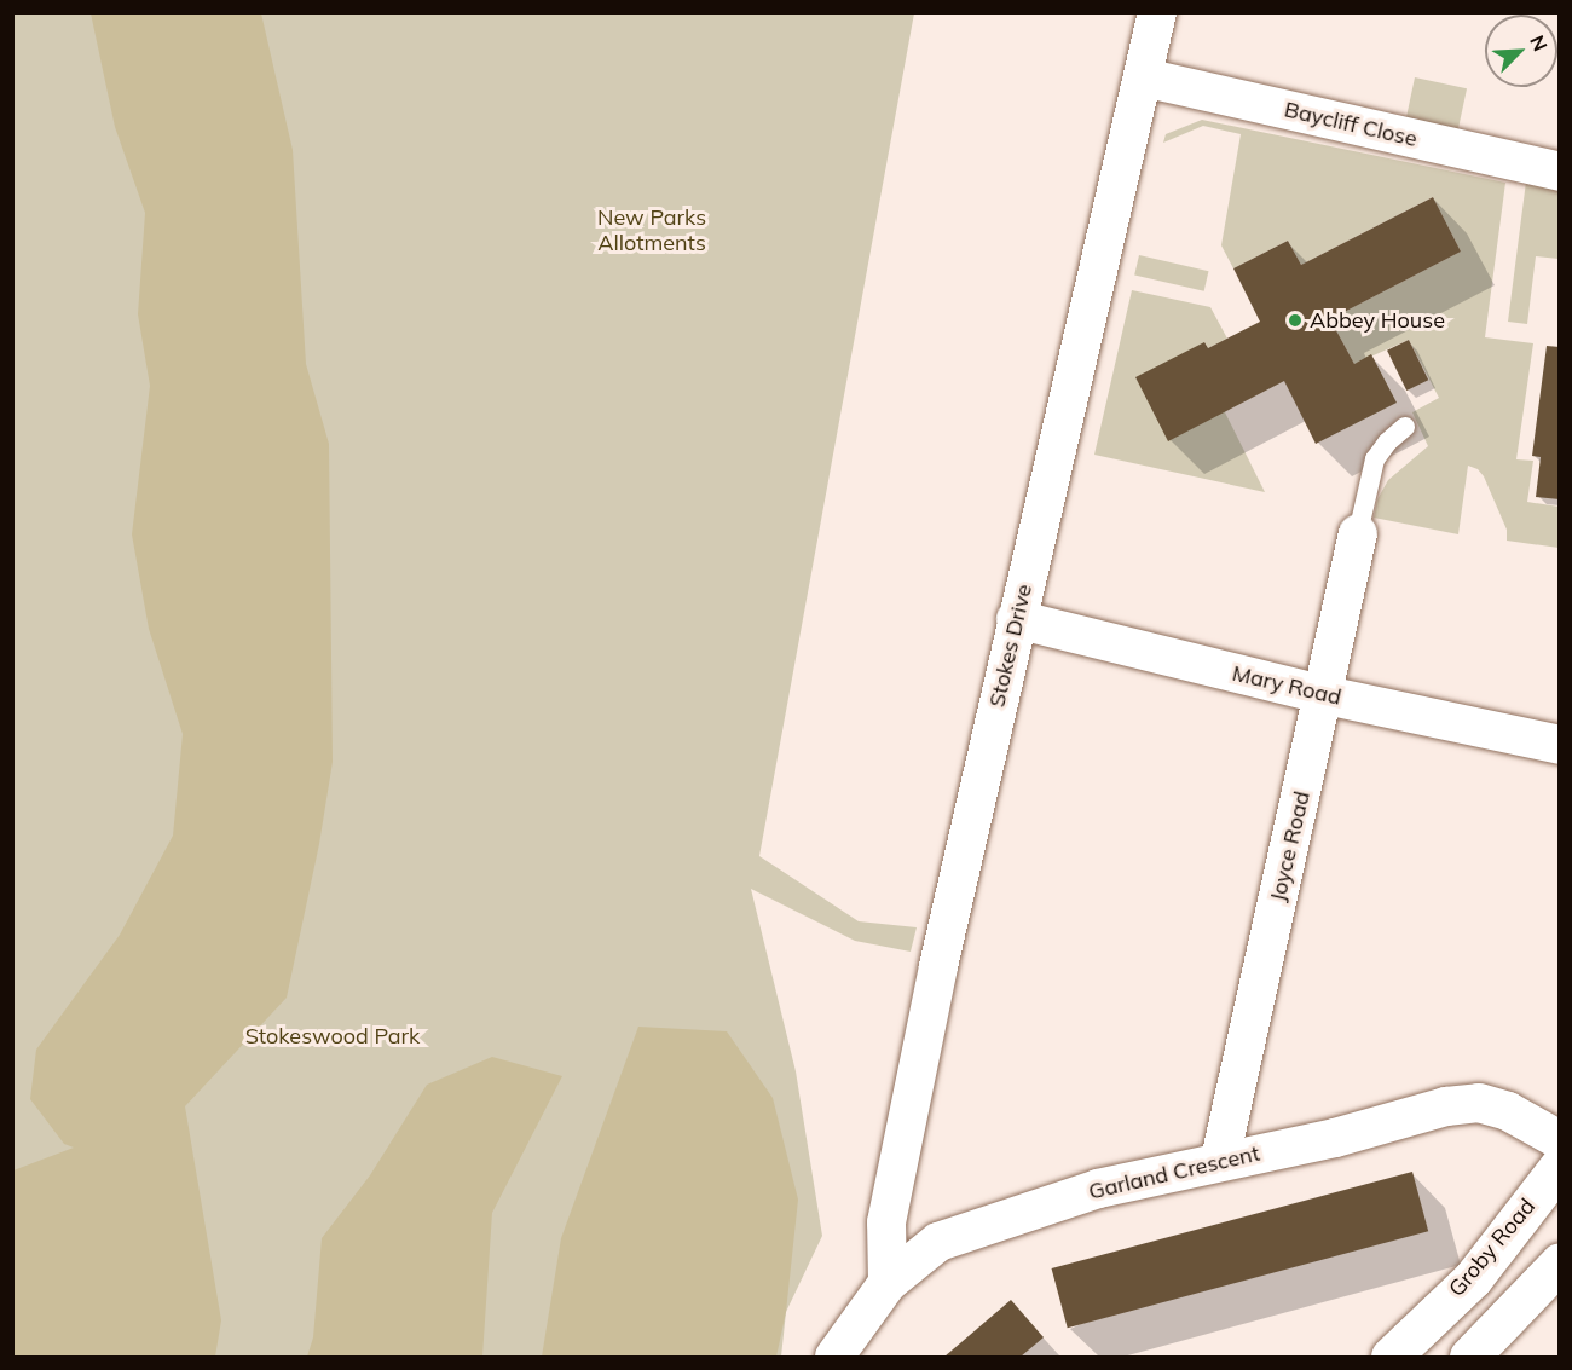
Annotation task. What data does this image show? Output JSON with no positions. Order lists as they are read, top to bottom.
{
  "streets": {
    "main road": ["Groby Road"],
    "street": [
      "Baycliff Close",
      "Stokes Drive",
      "Mary Road",
      "Joyce Road",
      "Garland Crescent"
    ]
  },
  "crossings": [
    ["Baycliff Close", "Stokes Drive"],
    ["Stokes Drive", "Mary Road"],
    ["Stokes Drive", "Garland Crescent"],
    ["Mary Road", "Joyce Road"],
    ["Joyce Road", "Garland Crescent"]
  ],
  "parks": ["New Parks Allotments", "Stokeswood Park"],
  "places": ["Abbey House"],
  "north": "top right"
}
